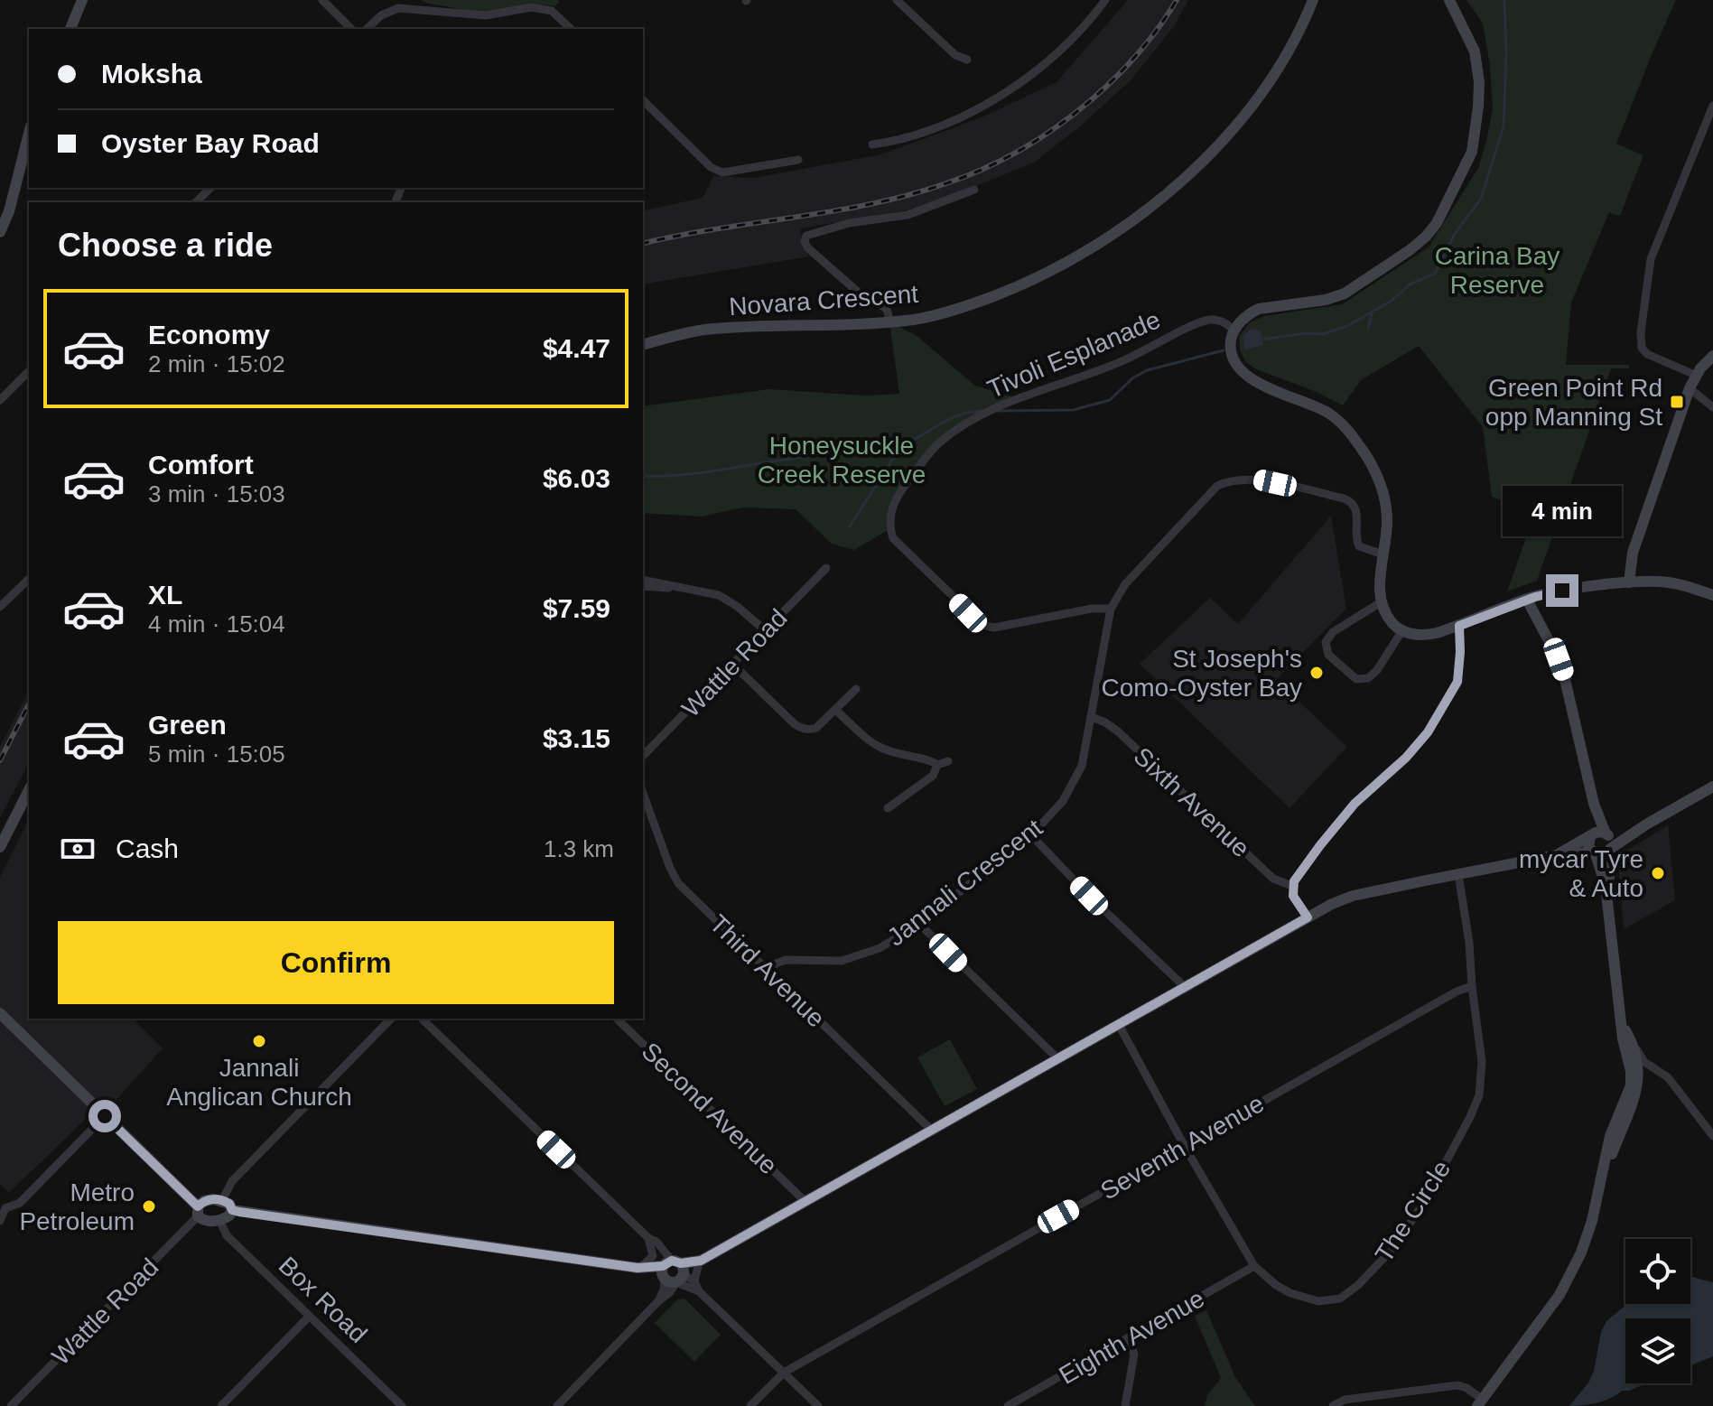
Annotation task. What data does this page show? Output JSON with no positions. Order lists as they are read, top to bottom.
{
  "streets": {
    "street": [
      "Novara Crescent",
      "Tivoli Esplanade",
      "Wattle Road",
      "Sixth Avenue",
      "Jannali Crescent",
      "Third Avenue",
      "Second Avenue",
      "Seventh Avenue",
      "The Circle",
      "Box Road",
      "Eighth Avenue"
    ]
  },
  "crossings": [
    ["Tivoli Esplanade", "Jannali Crescent"],
    ["Wattle Road", "Box Road"],
    ["Sixth Avenue", "Jannali Crescent"],
    ["Jannali Crescent", "Third Avenue"],
    ["Seventh Avenue", "The Circle"],
    ["The Circle", "Eighth Avenue"]
  ],
  "parks": ["Carina Bay Reserve", "Honeysuckle Creek Reserve"],
  "places": {
    "transit": ["Green Point Rd opp Manning St"],
    "other": [
      "St Joseph's Como-Oyster Bay",
      "mycar Tyre & Auto",
      "Jannali Anglican Church",
      "Metro Petroleum"
    ]
  },
  "page": {
    "banner": ["Moksha", "Oyster Bay Road"],
    "heading": "Choose a ride",
    "list": [
      {
        "name": "Economy",
        "note": "2 min · 15:02",
        "value": "$4.47"
      },
      {
        "name": "Comfort",
        "note": "3 min · 15:03",
        "value": "$6.03"
      },
      {
        "name": "XL",
        "note": "4 min · 15:04",
        "value": "$7.59"
      },
      {
        "name": "Green",
        "note": "5 min · 15:05",
        "value": "$3.15"
      }
    ],
    "bubble": "4 min",
    "pay": ["Cash", "1.3 km"],
    "buttons": "Confirm"
  }
}
